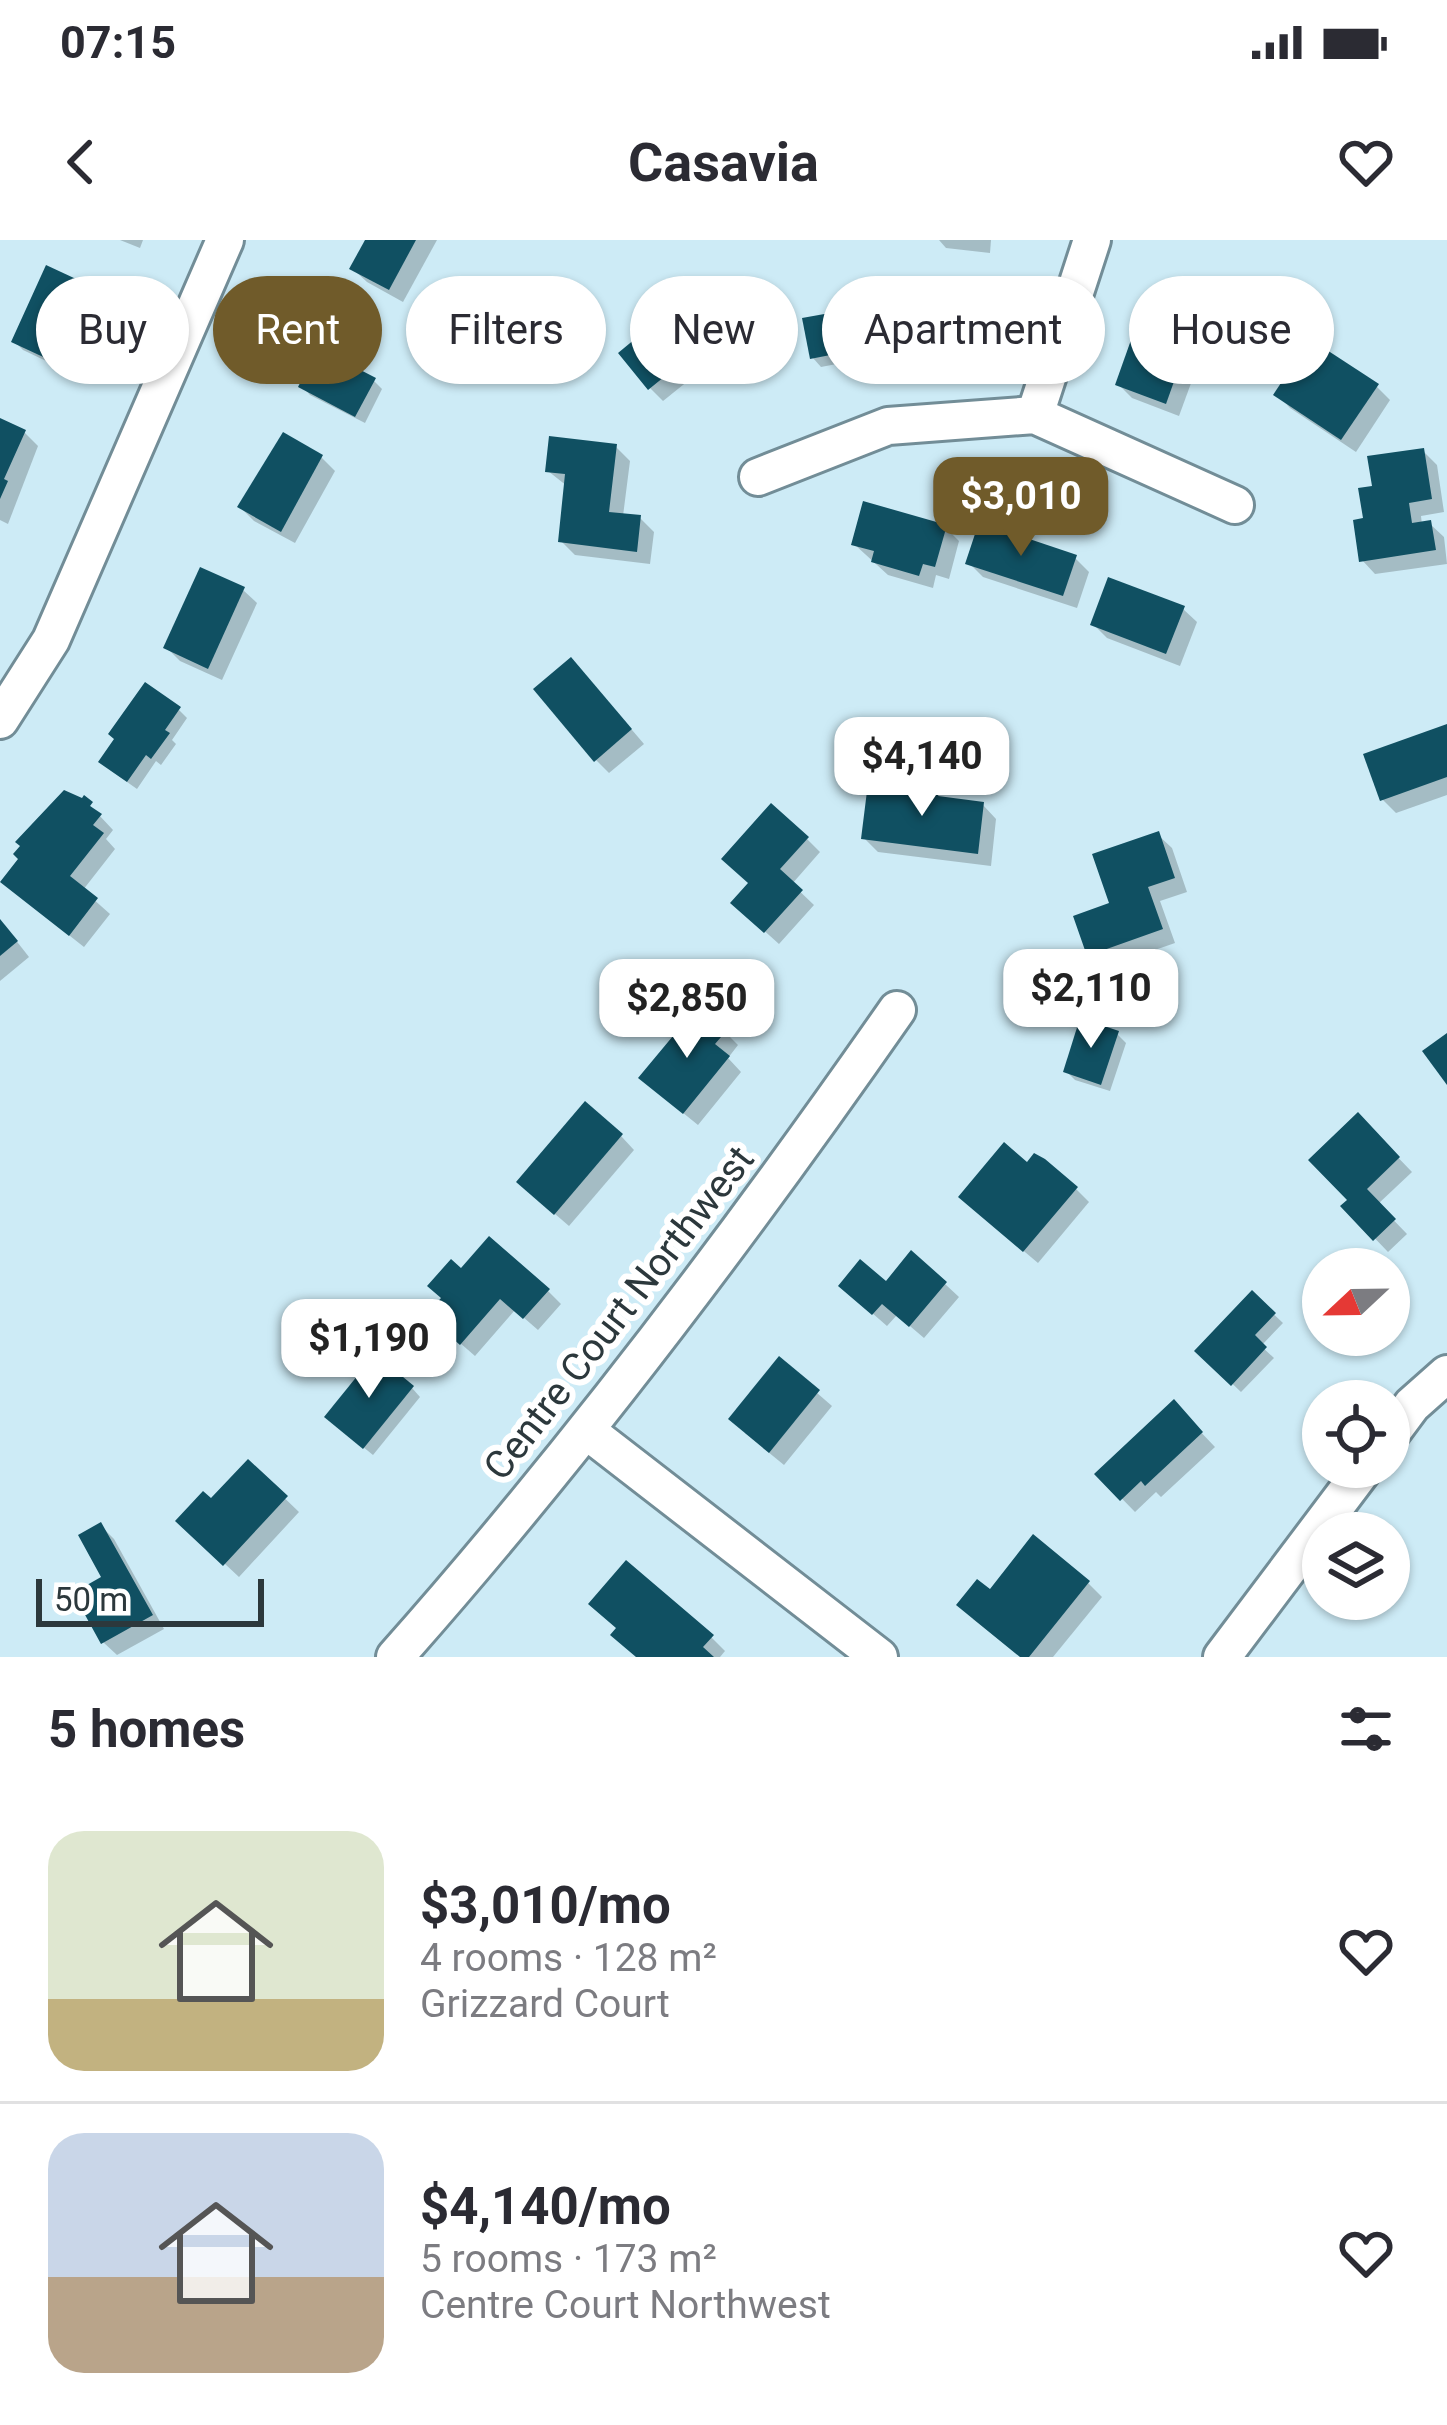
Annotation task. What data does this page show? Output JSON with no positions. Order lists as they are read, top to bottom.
{
  "streets": {
    "street": ["Centre Court Northwest"]
  },
  "scale_bar": "50 m",
  "north": "left",
  "page": {
    "status": "07:15",
    "header": "Casavia",
    "chip": [
      "Buy",
      "Rent",
      "Filters",
      "New",
      "Apartment",
      "House"
    ],
    "price": [
      "$3,010",
      "$4,140",
      "$2,110",
      "$2,850",
      "$1,190"
    ],
    "scale": "50 m",
    "heading": "5 homes",
    "list": [
      {
        "name": "$3,010/mo",
        "note": "4 rooms · 128 m² · Grizzard Court"
      },
      {
        "name": "$4,140/mo",
        "note": "5 rooms · 173 m² · Centre Court Northwest"
      }
    ]
  }
}
